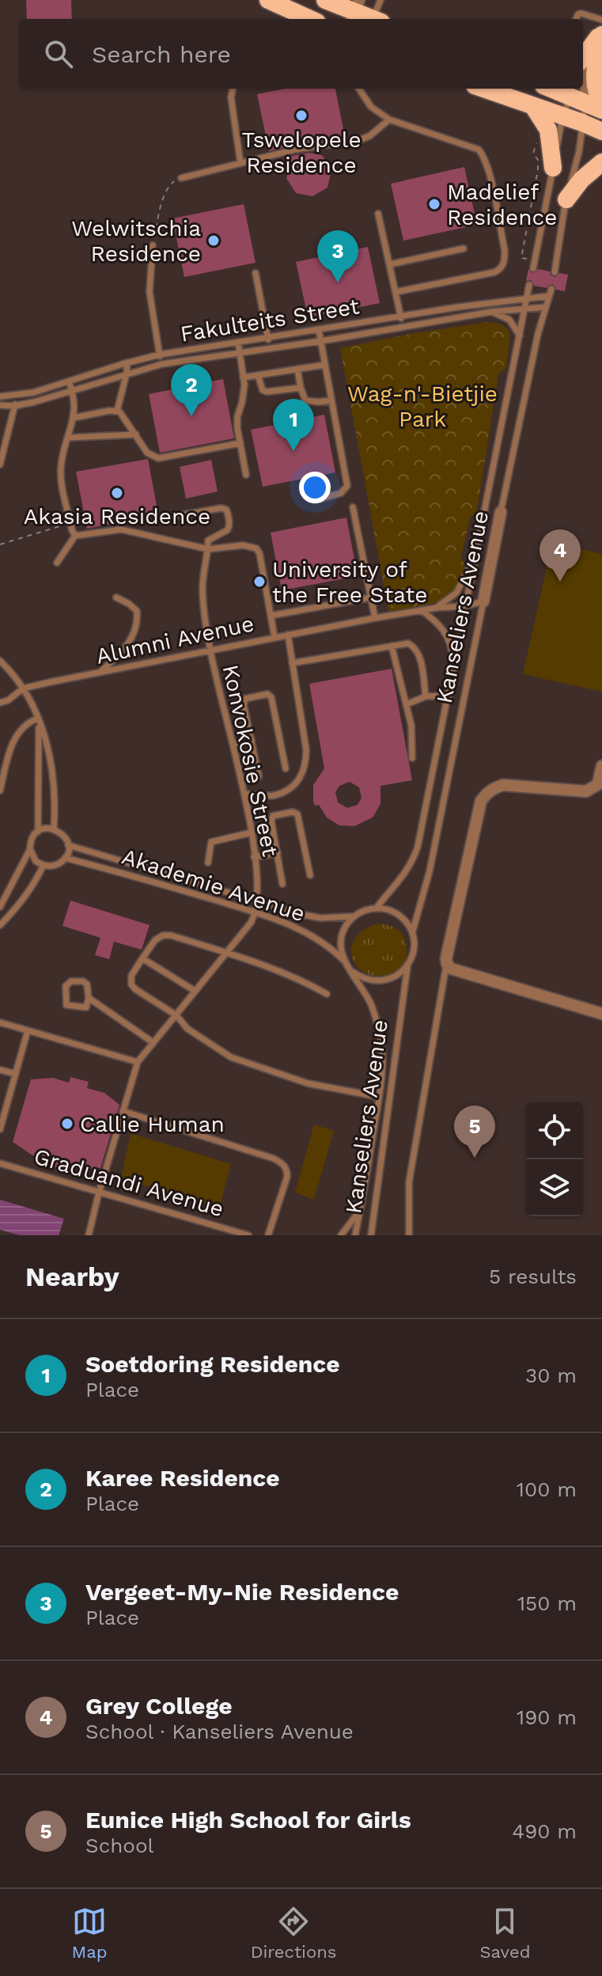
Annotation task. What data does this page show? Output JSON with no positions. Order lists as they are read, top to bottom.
{
  "streets": {
    "street": ["Kanseliers Avenue"],
    "lane": [
      "Fakulteits Street",
      "Alumni Avenue",
      "Konvokosie Street",
      "Akademie Avenue",
      "Graduandi Avenue"
    ]
  },
  "crossings": [
    ["Fakulteits Street", "Kanseliers Avenue"],
    ["Kanseliers Avenue", "Alumni Avenue"],
    ["Kanseliers Avenue", "Akademie Avenue"],
    ["Alumni Avenue", "Konvokosie Street"],
    ["Konvokosie Street", "Akademie Avenue"]
  ],
  "parks": ["Wag-n'-Bietjie Park"],
  "places": [
    "Tswelopele Residence",
    "Madelief Residence",
    "Welwitschia Residence",
    "Akasia Residence",
    "University of the Free State",
    "Callie Human"
  ],
  "page": {
    "search": "Search here",
    "pins": [
      "3",
      "2",
      "1",
      "4",
      "5"
    ],
    "heading": ["Nearby", "5 results"],
    "list": [
      {
        "mark": "1",
        "name": "Soetdoring Residence",
        "note": "Place",
        "value": "30 m"
      },
      {
        "mark": "2",
        "name": "Karee Residence",
        "note": "Place",
        "value": "100 m"
      },
      {
        "mark": "3",
        "name": "Vergeet-My-Nie Residence",
        "note": "Place",
        "value": "150 m"
      },
      {
        "mark": "4",
        "name": "Grey College",
        "note": "School · Kanseliers Avenue",
        "value": "190 m"
      },
      {
        "mark": "5",
        "name": "Eunice High School for Girls",
        "note": "School",
        "value": "490 m"
      }
    ],
    "nav": ["Map", "Directions", "Saved"]
  }
}
